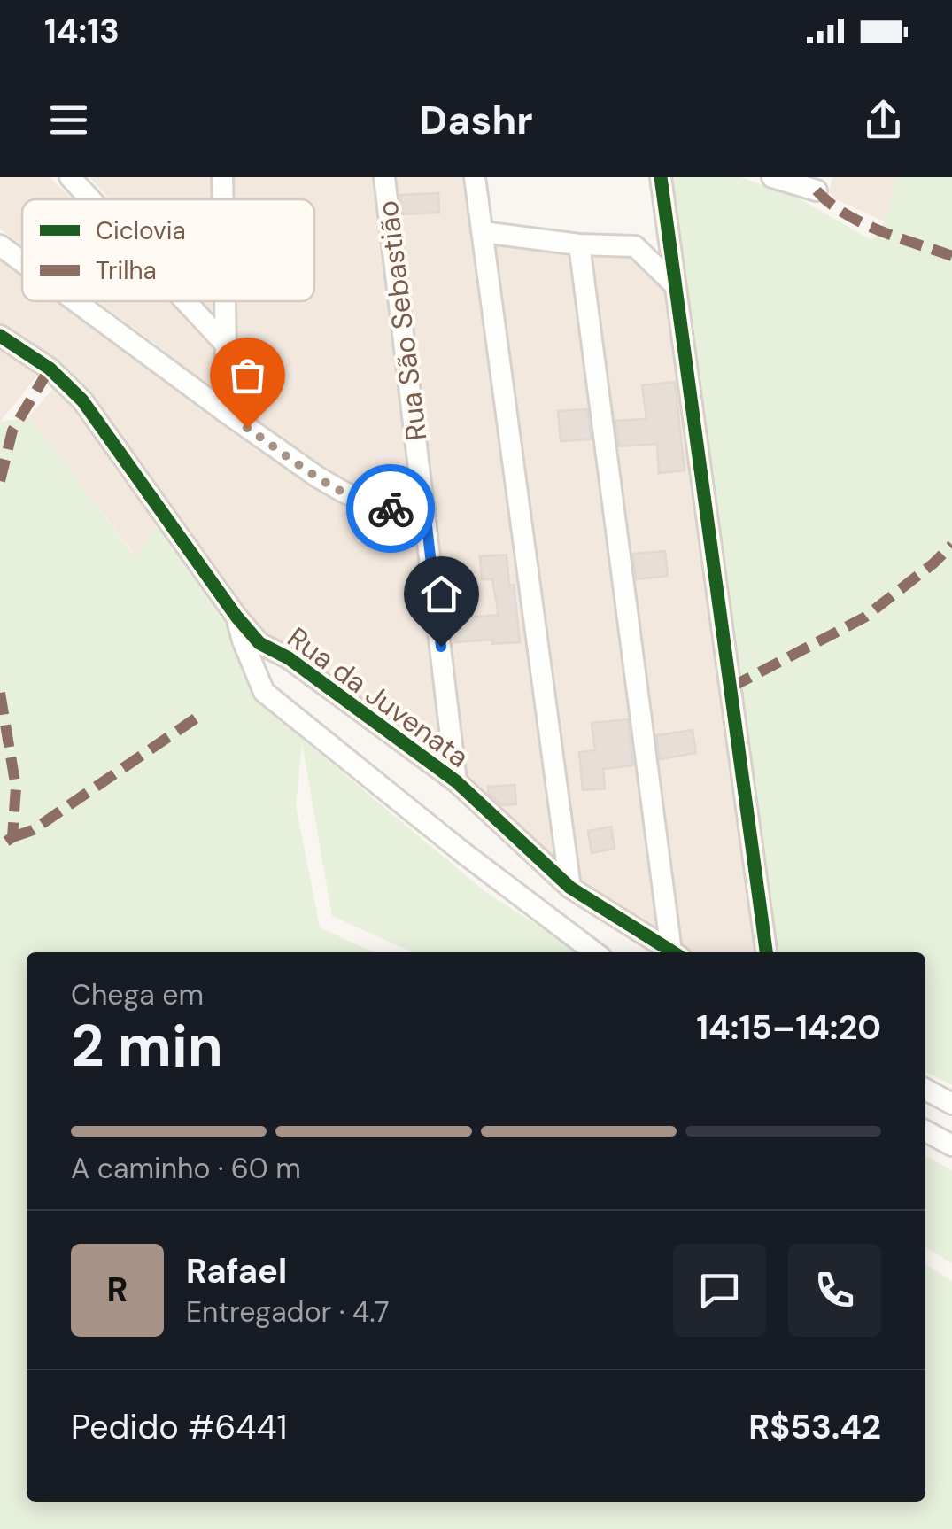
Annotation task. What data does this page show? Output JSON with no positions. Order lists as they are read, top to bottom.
{
  "streets": {
    "street": ["Rua São Sebastião", "Rua da Juvenata"]
  },
  "crossings": [
    ["Rua São Sebastião", "Rua da Juvenata"]
  ],
  "legend": ["Ciclovia", "Trilha"],
  "page": {
    "status": "14:13",
    "header": "Dashr",
    "heading": ["2 min", "Chega em", "14:15–14:20"],
    "panel": [
      "Rafael",
      "Entregador · 4.7",
      "Pedido #6441",
      "R$53.42"
    ],
    "bar": "A caminho · 60 m",
    "round": "R"
  }
}
